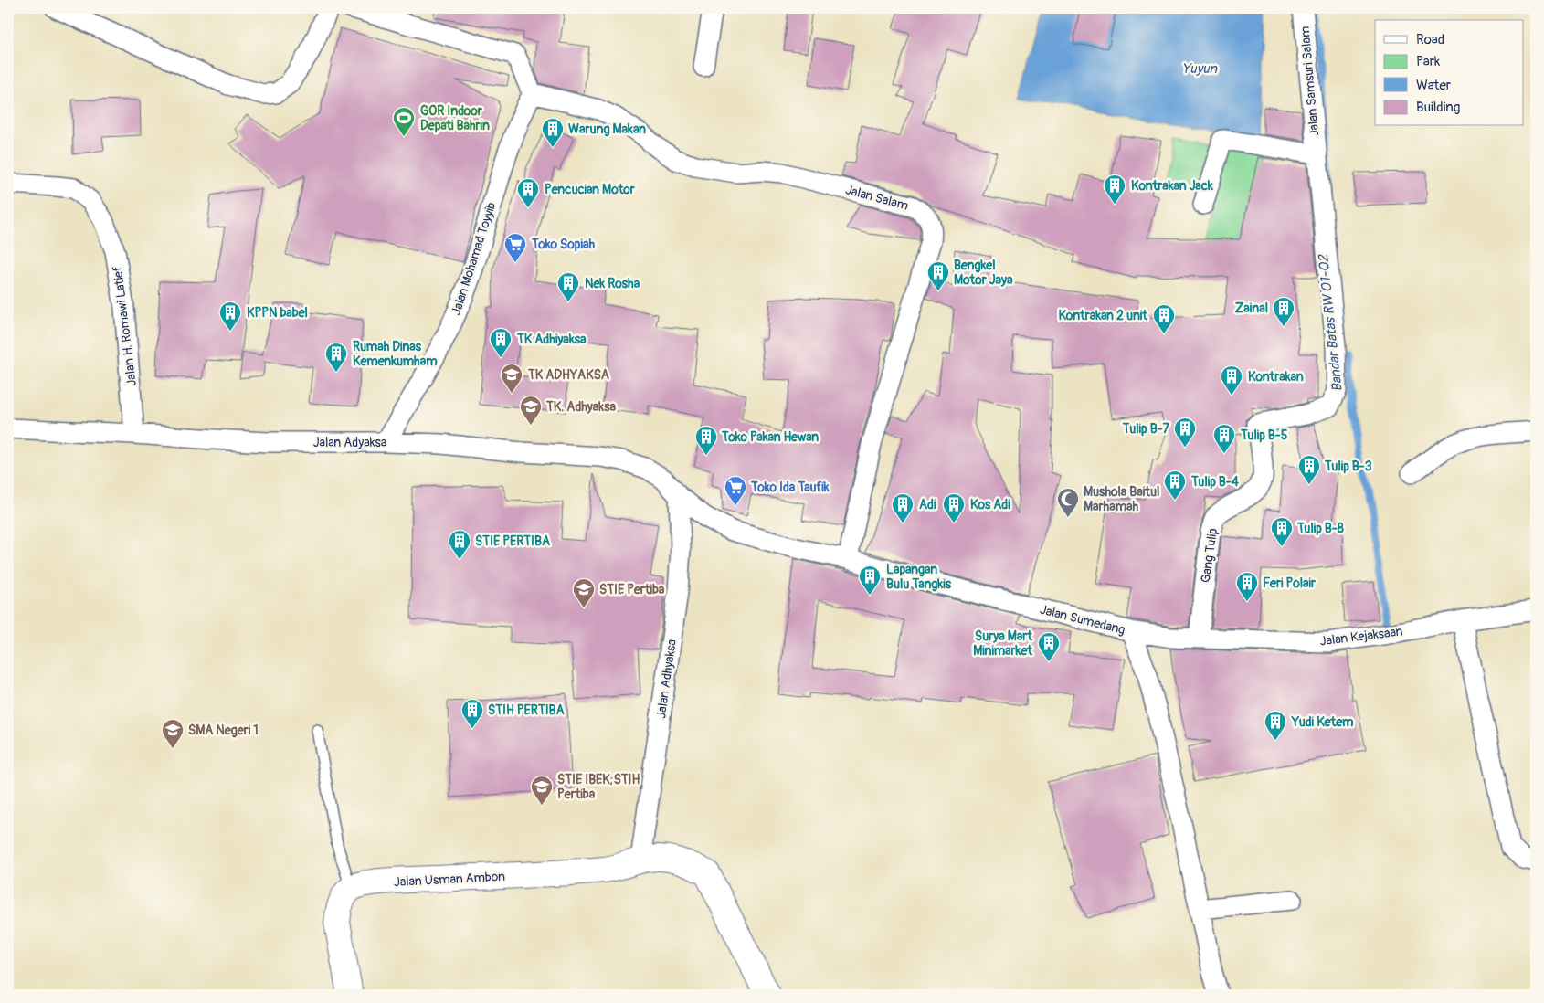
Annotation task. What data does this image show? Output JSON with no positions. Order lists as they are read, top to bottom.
{
  "streets": {
    "street": [
      "Jalan Samsuri Salam",
      "Jalan Salam",
      "Jalan Mohamad Toyyib",
      "Jalan H. Romawi Latief",
      "Jalan Adyaksa",
      "Gang Tulip",
      "Jalan Sumedang",
      "Jalan Kejaksaan",
      "Jalan Adhyaksa",
      "Jalan Usman Ambon"
    ]
  },
  "crossings": [
    ["Jalan Samsuri Salam", "Gang Tulip"],
    ["Jalan Salam", "Jalan Mohamad Toyyib"],
    ["Jalan Salam", "Jalan Sumedang"],
    ["Jalan Mohamad Toyyib", "Jalan Adyaksa"],
    ["Jalan H. Romawi Latief", "Jalan Adyaksa"],
    ["Jalan Adyaksa", "Jalan Sumedang"],
    ["Jalan Adyaksa", "Jalan Adhyaksa"],
    ["Gang Tulip", "Jalan Kejaksaan"],
    ["Jalan Sumedang", "Jalan Kejaksaan"],
    ["Jalan Sumedang", "Jalan Adhyaksa"],
    ["Jalan Adhyaksa", "Jalan Usman Ambon"]
  ],
  "water": ["Yuyun", "Bandar Batas RW 01-02"],
  "places": {
    "sports": ["GOR Indoor Depati Bahrin"],
    "building": [
      "Warung Makan",
      "Kontrakan Jack",
      "Pencucian Motor",
      "Bengkel Motor Jaya",
      "Nek Rosha",
      "Zainal",
      "KPPN babel",
      "Kontrakan 2 unit",
      "TK Adhiyaksa",
      "Rumah Dinas Kemenkumham",
      "Kontrakan",
      "Tulip B-7",
      "Tulip B-5",
      "Toko Pakan Hewan",
      "Tulip B-3",
      "Tulip B-4",
      "Adi",
      "Kos Adi",
      "Tulip B-8",
      "STIE PERTIBA",
      "Lapangan Bulu Tangkis",
      "Feri Polair",
      "Surya Mart Minimarket",
      "STIH PERTIBA",
      "Yudi Ketem"
    ],
    "supermarket": ["Toko Sopiah", "Toko Ida Taufik"],
    "school or university": [
      "TK ADHYAKSA",
      "TK. Adhyaksa",
      "STIE Pertiba",
      "SMA Negeri 1",
      "STIE IBEK;STIH Pertiba"
    ],
    "mosque": ["Mushola Baitul Marhamah"]
  },
  "legend": [
    "Road",
    "Park",
    "Water",
    "Building"
  ]
}
